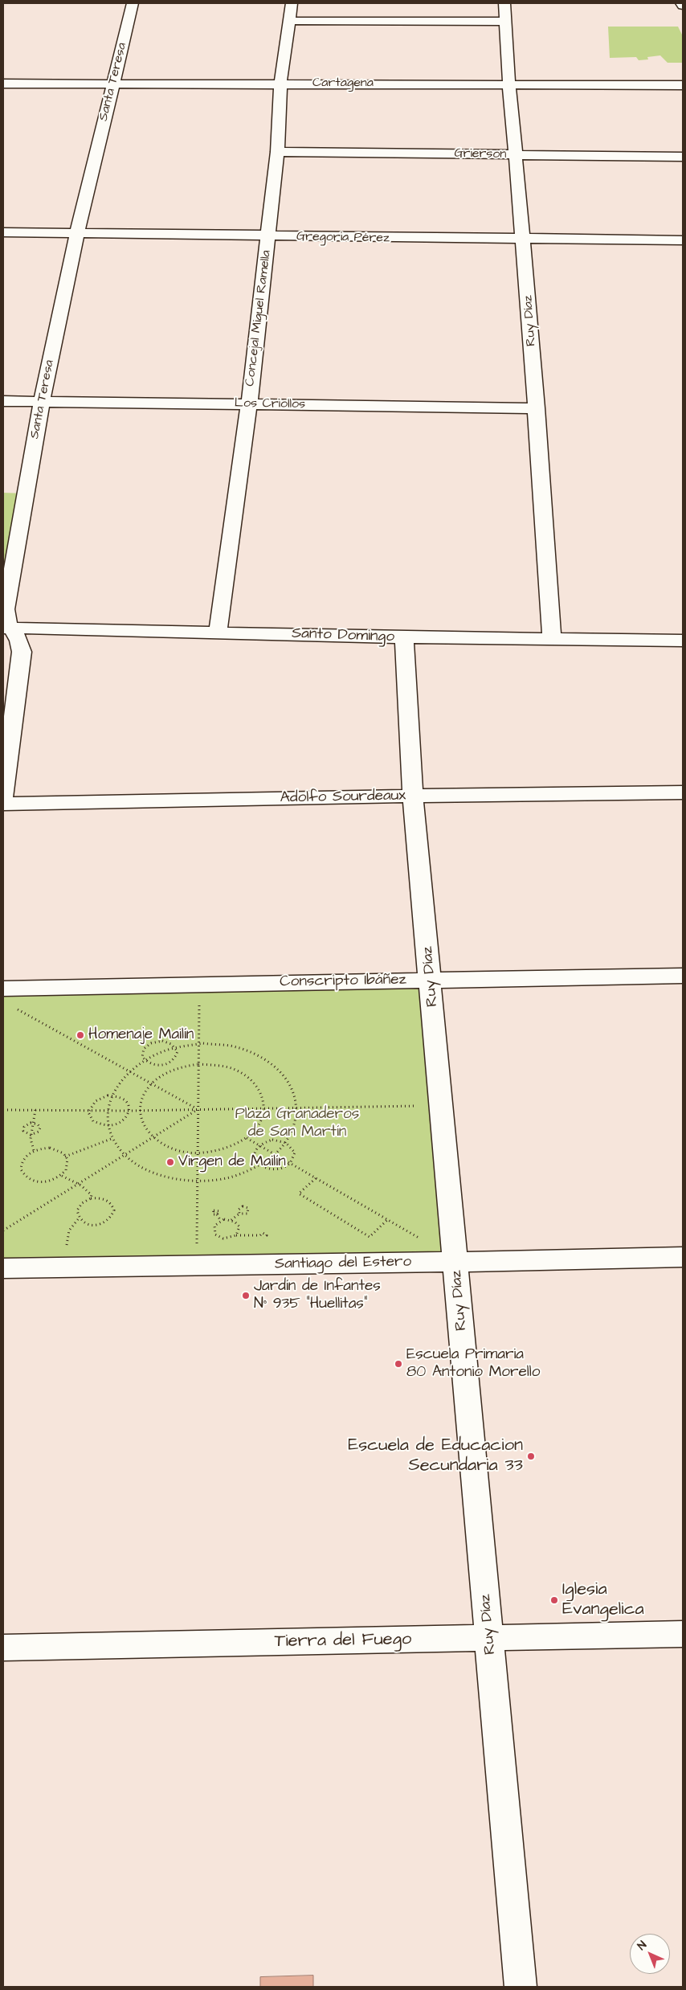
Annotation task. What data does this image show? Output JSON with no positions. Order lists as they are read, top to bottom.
{
  "streets": {
    "street": [
      "Santa Teresa",
      "Cartagena",
      "Grierson",
      "Gregoria Pérez",
      "Concejal Miguel Ramella",
      "Ruy Díaz",
      "Los Criollos",
      "Santo Domingo",
      "Adolfo Sourdeaux",
      "Conscripto Ibáñez",
      "Santiago del Estero",
      "Tierra del Fuego"
    ]
  },
  "crossings": [
    ["Santa Teresa", "Cartagena"],
    ["Santa Teresa", "Gregoria Pérez"],
    ["Santa Teresa", "Los Criollos"],
    ["Santa Teresa", "Santo Domingo"],
    ["Cartagena", "Concejal Miguel Ramella"],
    ["Cartagena", "Ruy Díaz"],
    ["Grierson", "Concejal Miguel Ramella"],
    ["Grierson", "Ruy Díaz"],
    ["Gregoria Pérez", "Concejal Miguel Ramella"],
    ["Gregoria Pérez", "Ruy Díaz"],
    ["Concejal Miguel Ramella", "Los Criollos"],
    ["Concejal Miguel Ramella", "Santo Domingo"],
    ["Ruy Díaz", "Los Criollos"],
    ["Ruy Díaz", "Santo Domingo"],
    ["Ruy Díaz", "Adolfo Sourdeaux"],
    ["Ruy Díaz", "Conscripto Ibáñez"],
    ["Ruy Díaz", "Santiago del Estero"],
    ["Ruy Díaz", "Tierra del Fuego"]
  ],
  "parks": ["Plaza Granaderos de San Martín"],
  "places": [
    "Homenaje Mailín",
    "Virgen de Mailín",
    "Jardín de Infantes N° 935 \"Huellitas\"",
    "Escuela Primaria 80 Antonio Morello",
    "Escuela de Educacion Secundaria 33",
    "Iglesia Evangelica"
  ],
  "north": "top left"
}
